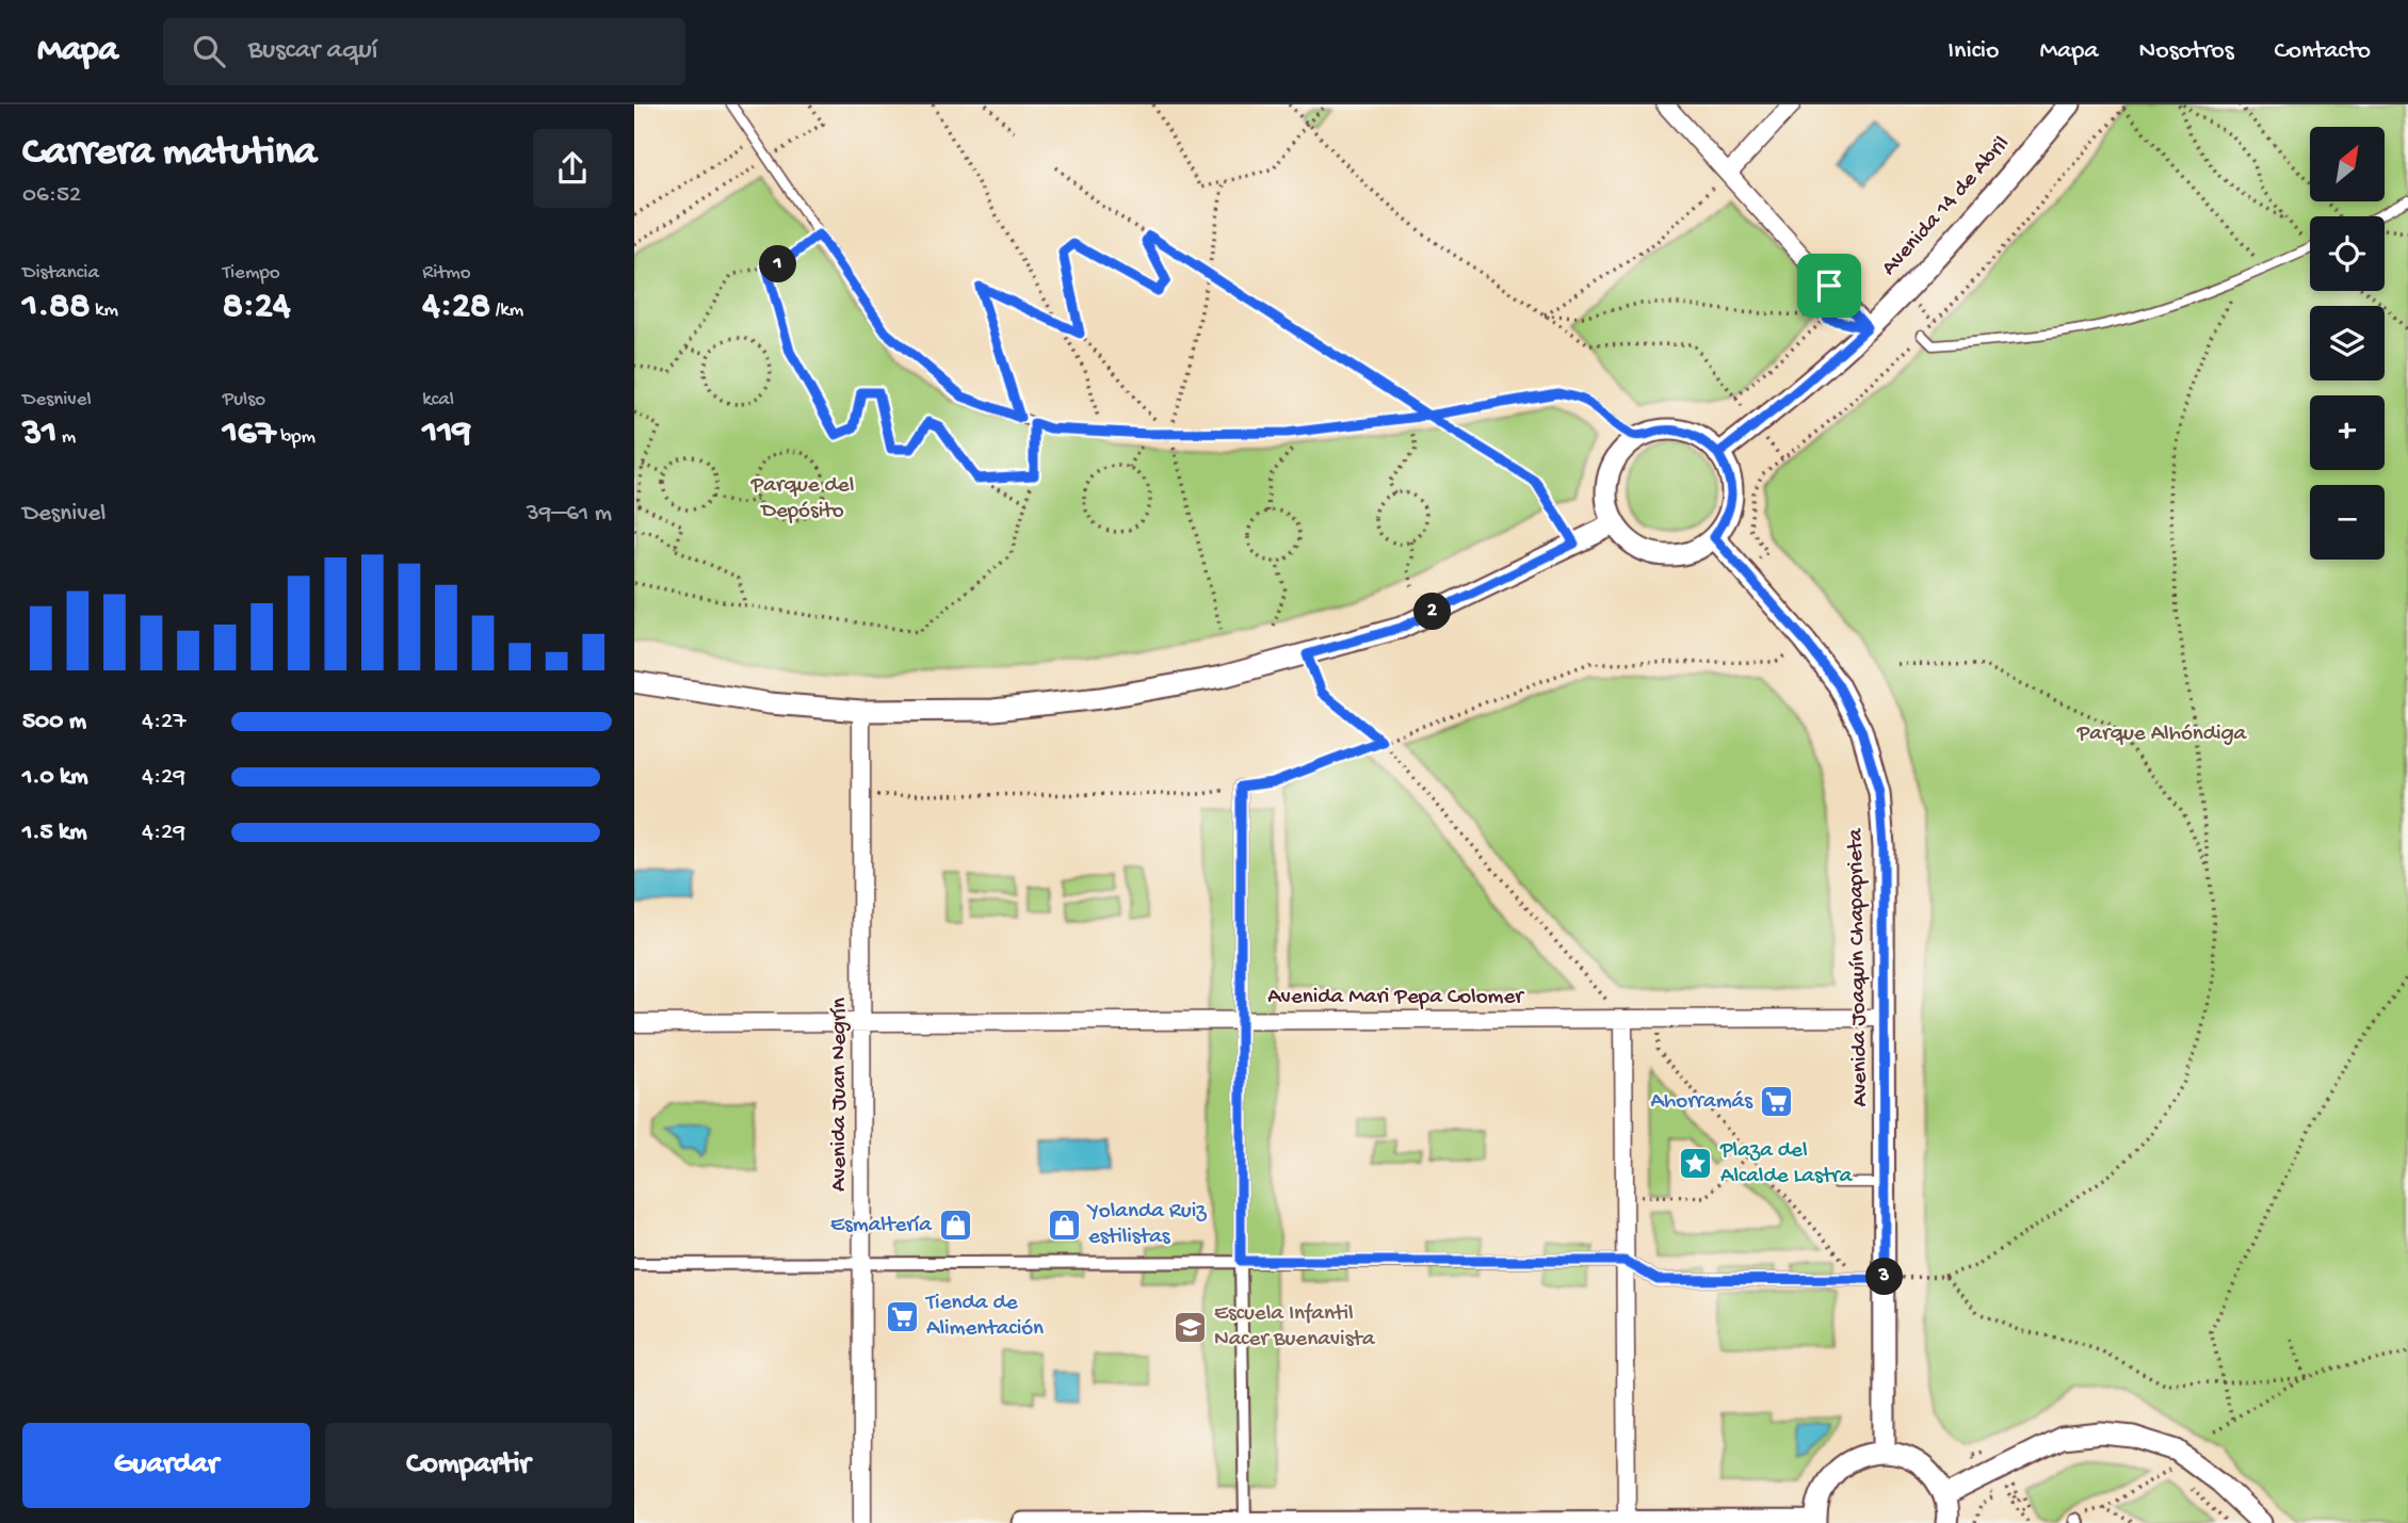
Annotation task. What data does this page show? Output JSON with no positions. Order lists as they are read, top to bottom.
{
  "streets": {
    "street": [
      "Avenida 14 de Abril",
      "Avenida Joaquín Chapaprieta",
      "Avenida Mari Pepa Colomer",
      "Avenida Juan Negrín"
    ]
  },
  "crossings": [
    ["Avenida 14 de Abril", "Avenida Joaquín Chapaprieta"],
    ["Avenida Joaquín Chapaprieta", "Avenida Mari Pepa Colomer"],
    ["Avenida Mari Pepa Colomer", "Avenida Juan Negrín"]
  ],
  "parks": ["Parque del Depósito", "Parque Alhóndiga"],
  "places": {
    "supermarket": ["Ahorramás", "Tienda de Alimentación"],
    "place": ["Plaza del Alcalde Lastra"],
    "shop": ["Yolanda Ruiz estilistas", "Esmaltería"],
    "school or university": ["Escuela Infantil Nacer Buenavista"]
  },
  "north": "top right",
  "page": {
    "header": "Mapa",
    "search": "Buscar aquí",
    "nav": [
      "Inicio",
      "Mapa",
      "Nosotros",
      "Contacto"
    ],
    "heading": ["Carrera matutina", "06:52"],
    "map_buttons": ["+", "−"],
    "stats": [
      ["Distancia", "1.88 km"],
      ["Tiempo", "8:24"],
      ["Ritmo", "4:28 /km"],
      ["Desnivel", "31 m"],
      ["Pulso", "167 bpm"],
      ["kcal", "119"]
    ],
    "pins": ["1", "2", "3"],
    "chart": ["Desnivel", "39–61 m"],
    "list": [
      {
        "name": "500 m",
        "note": "4:27"
      },
      {
        "name": "1.0 km",
        "note": "4:29"
      },
      {
        "name": "1.5 km",
        "note": "4:29"
      }
    ],
    "buttons": ["Guardar", "Compartir"]
  }
}
